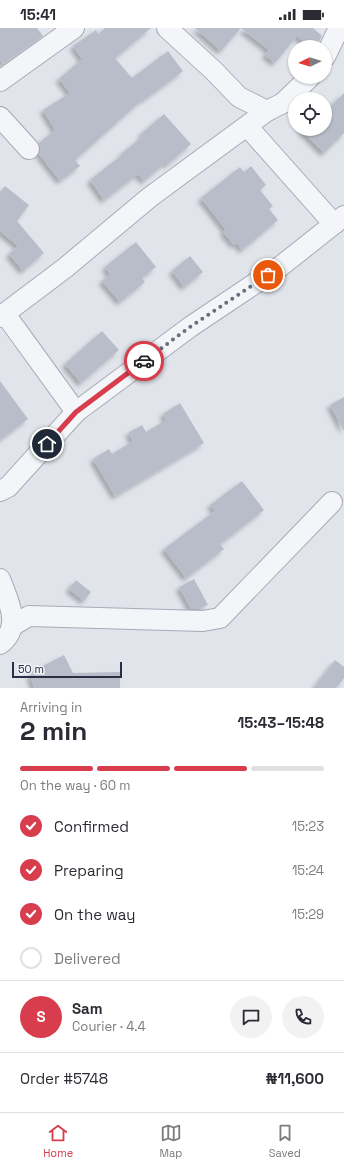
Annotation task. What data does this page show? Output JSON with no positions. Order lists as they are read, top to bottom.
{
  "scale_bar": "50 m",
  "north": "left",
  "page": {
    "status": "15:41",
    "scale": "50 m",
    "heading": ["2 min", "Arriving in", "15:43–15:48"],
    "panel": [
      "Sam",
      "Courier · 4.4",
      "Order #5748",
      "₦11,600"
    ],
    "bar": "On the way · 60 m",
    "list": [
      ["Confirmed", "15:23"],
      ["Preparing", "15:24"],
      ["On the way", "15:29"],
      "Delivered"
    ],
    "round": "S",
    "tabs": ["Home", "Map", "Saved"]
  }
}
